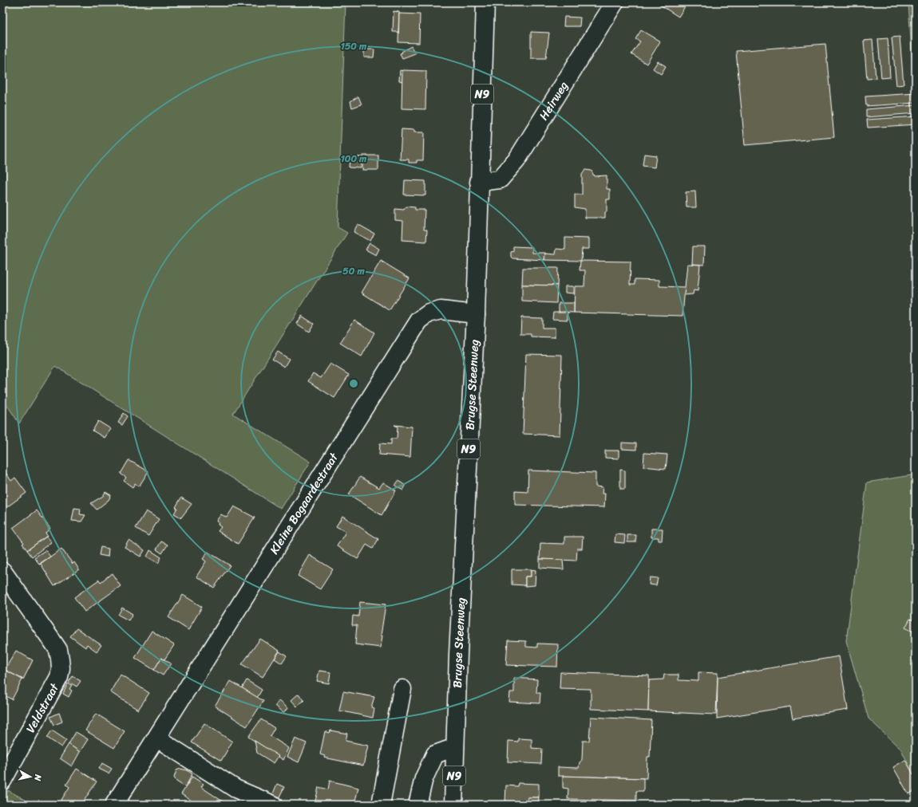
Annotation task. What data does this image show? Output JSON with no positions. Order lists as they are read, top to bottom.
{
  "streets": {
    "street": [
      "N9",
      "Heirweg",
      "Brugse Steenweg",
      "Kleine Bogaardestraat",
      "Veldstraat"
    ]
  },
  "crossings": [
    ["Heirweg", "Brugse Steenweg"],
    ["Brugse Steenweg", "Kleine Bogaardestraat"]
  ],
  "north": "right",
  "rings": ["150 m", "100 m", "50 m"]
}
